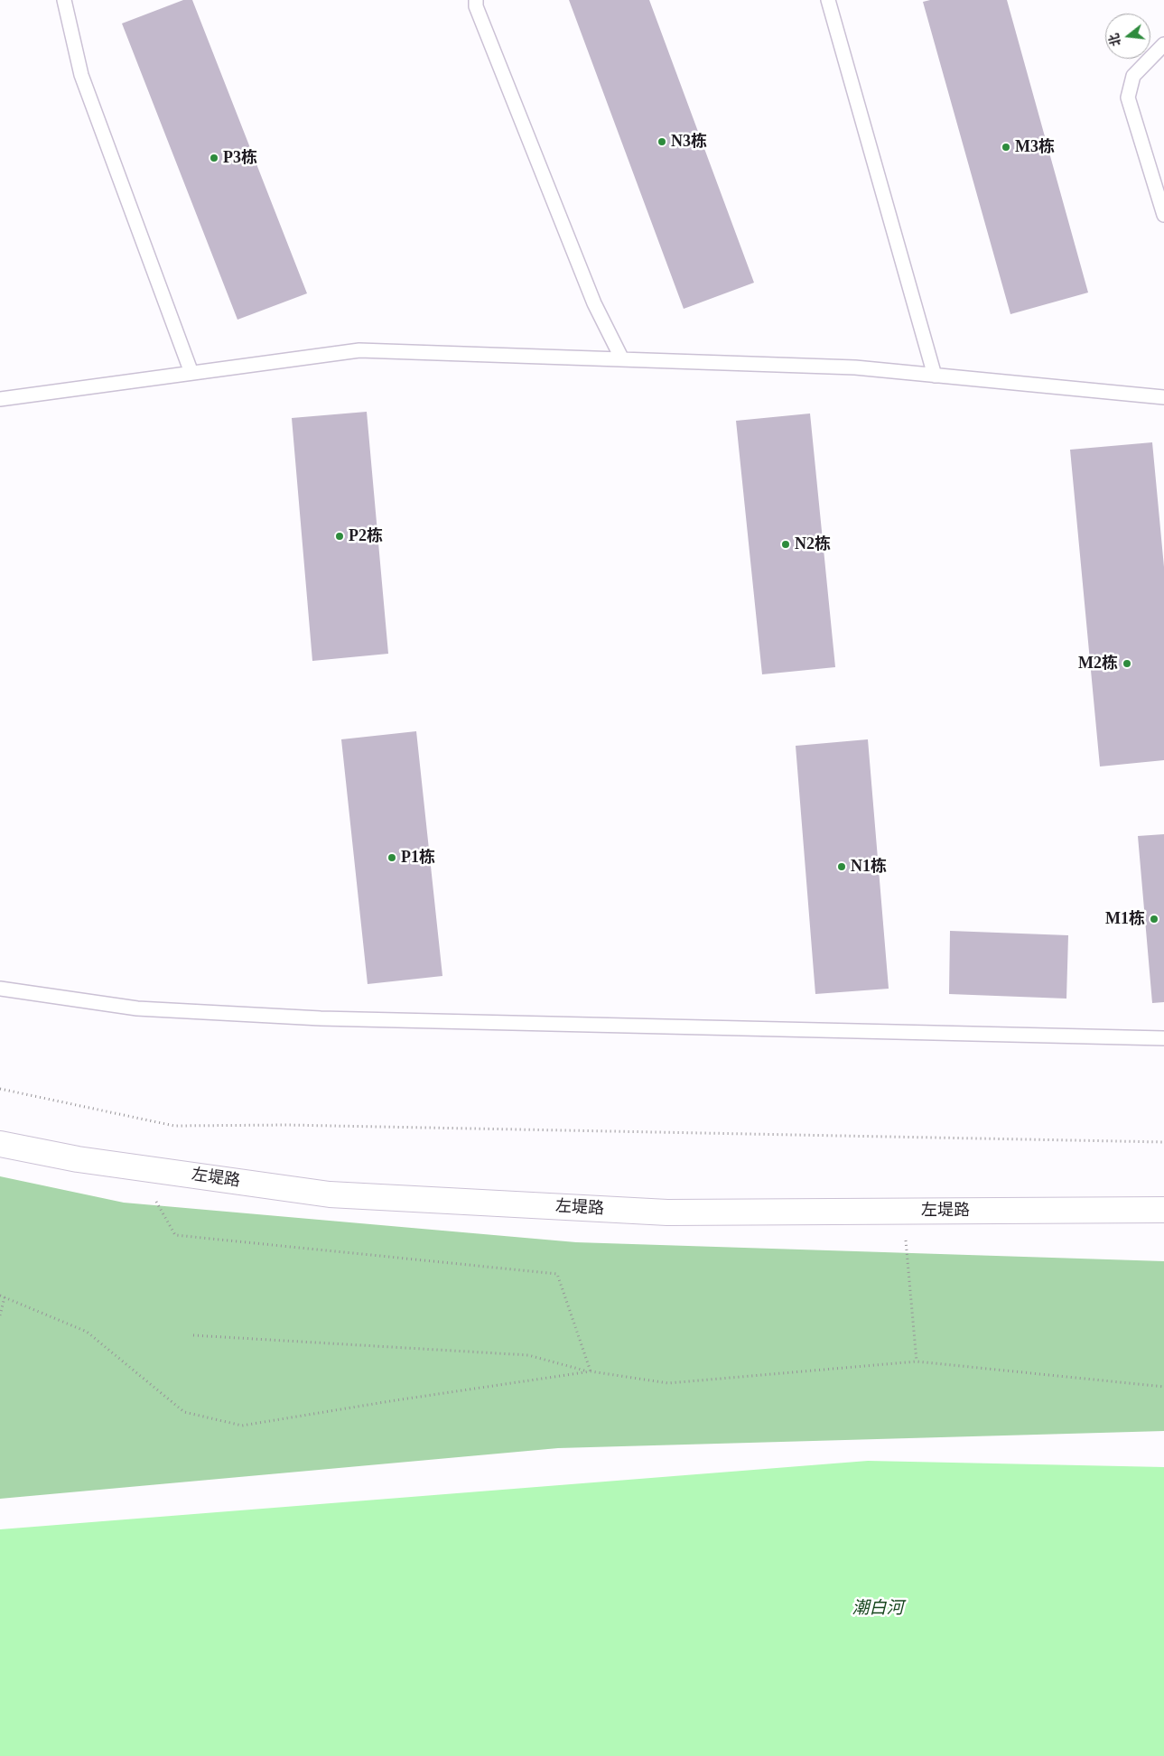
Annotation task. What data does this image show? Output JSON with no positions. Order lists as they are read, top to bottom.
{
  "streets": {
    "street": ["左堤路"]
  },
  "water": ["潮白河"],
  "places": [
    "N3栋",
    "M3栋",
    "P3栋",
    "P2栋",
    "N2栋",
    "M2栋",
    "P1栋",
    "N1栋",
    "M1栋"
  ],
  "north": "left"
}
